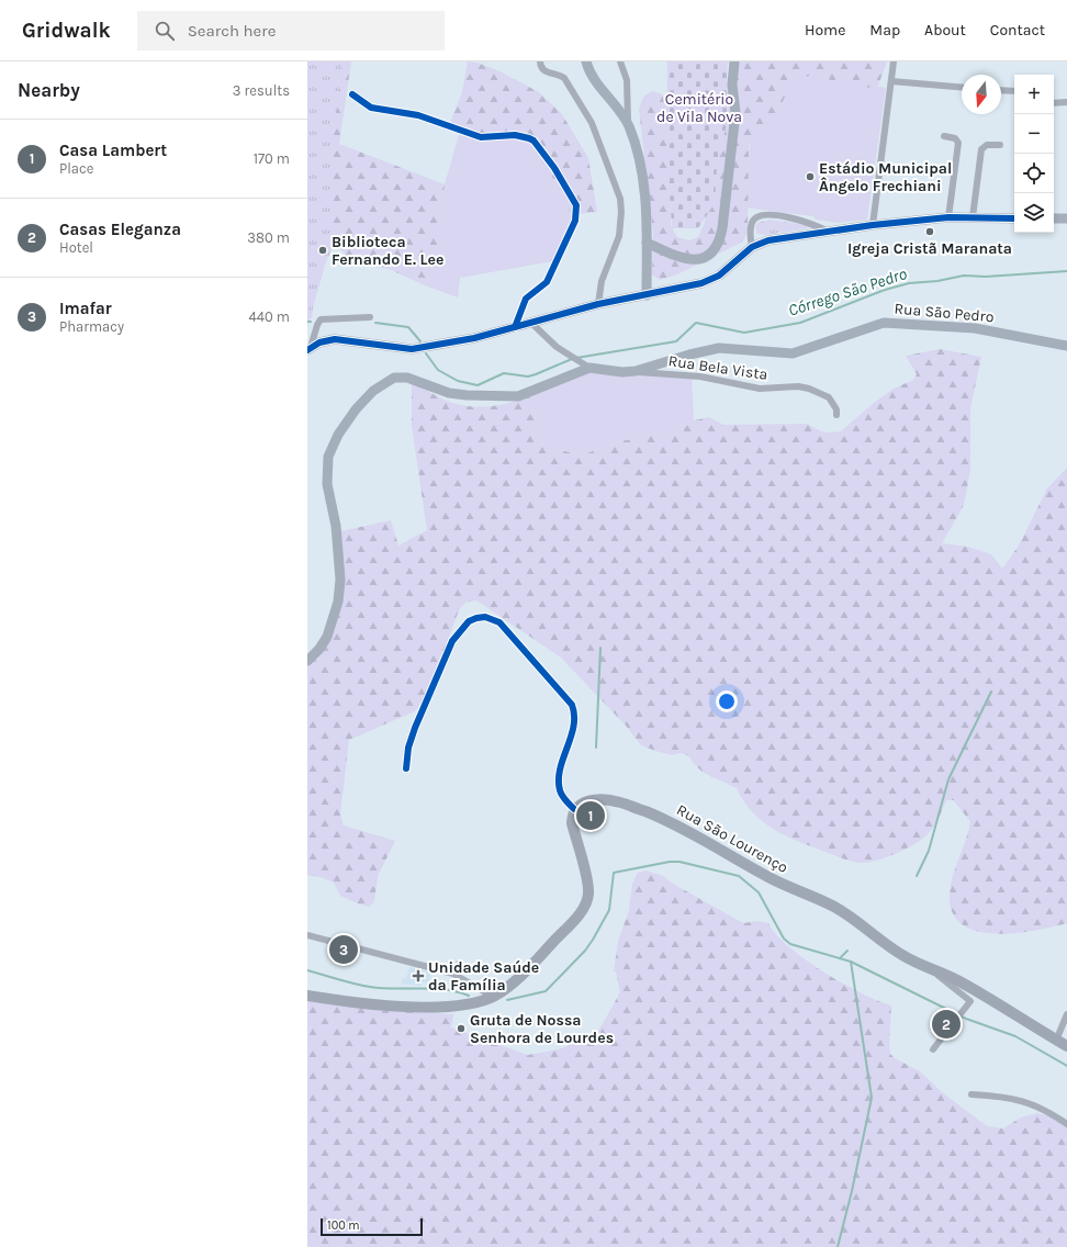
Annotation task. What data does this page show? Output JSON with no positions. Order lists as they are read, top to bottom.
{
  "streets": {
    "main road": ["Rua São Lourenço"],
    "street": ["Rua São Pedro", "Rua Bela Vista"]
  },
  "crossings": [
    ["Rua São Pedro", "Rua Bela Vista"]
  ],
  "water": ["Córrego São Pedro"],
  "parks": ["Cemitério de Vila Nova"],
  "places": {
    "other": [
      "Estádio Municipal Ângelo Frechiani",
      "Igreja Cristã Maranata",
      "Biblioteca Fernando E. Lee",
      "Gruta de Nossa Senhora de Lourdes"
    ],
    "health": ["Unidade Saúde da Família"]
  },
  "scale_bar": "100 m",
  "north": "bottom",
  "page": {
    "header": "Gridwalk",
    "search": "Search here",
    "nav": [
      "Home",
      "Map",
      "About",
      "Contact"
    ],
    "heading": ["Nearby", "3 results"],
    "map_buttons": ["+", "−"],
    "list": [
      {
        "mark": "1",
        "name": "Casa Lambert",
        "note": "Place",
        "value": "170 m"
      },
      {
        "mark": "2",
        "name": "Casas Eleganza",
        "note": "Hotel",
        "value": "380 m"
      },
      {
        "mark": "3",
        "name": "Imafar",
        "note": "Pharmacy",
        "value": "440 m"
      }
    ],
    "pins": ["1", "3", "2"],
    "scale": "100 m"
  }
}
